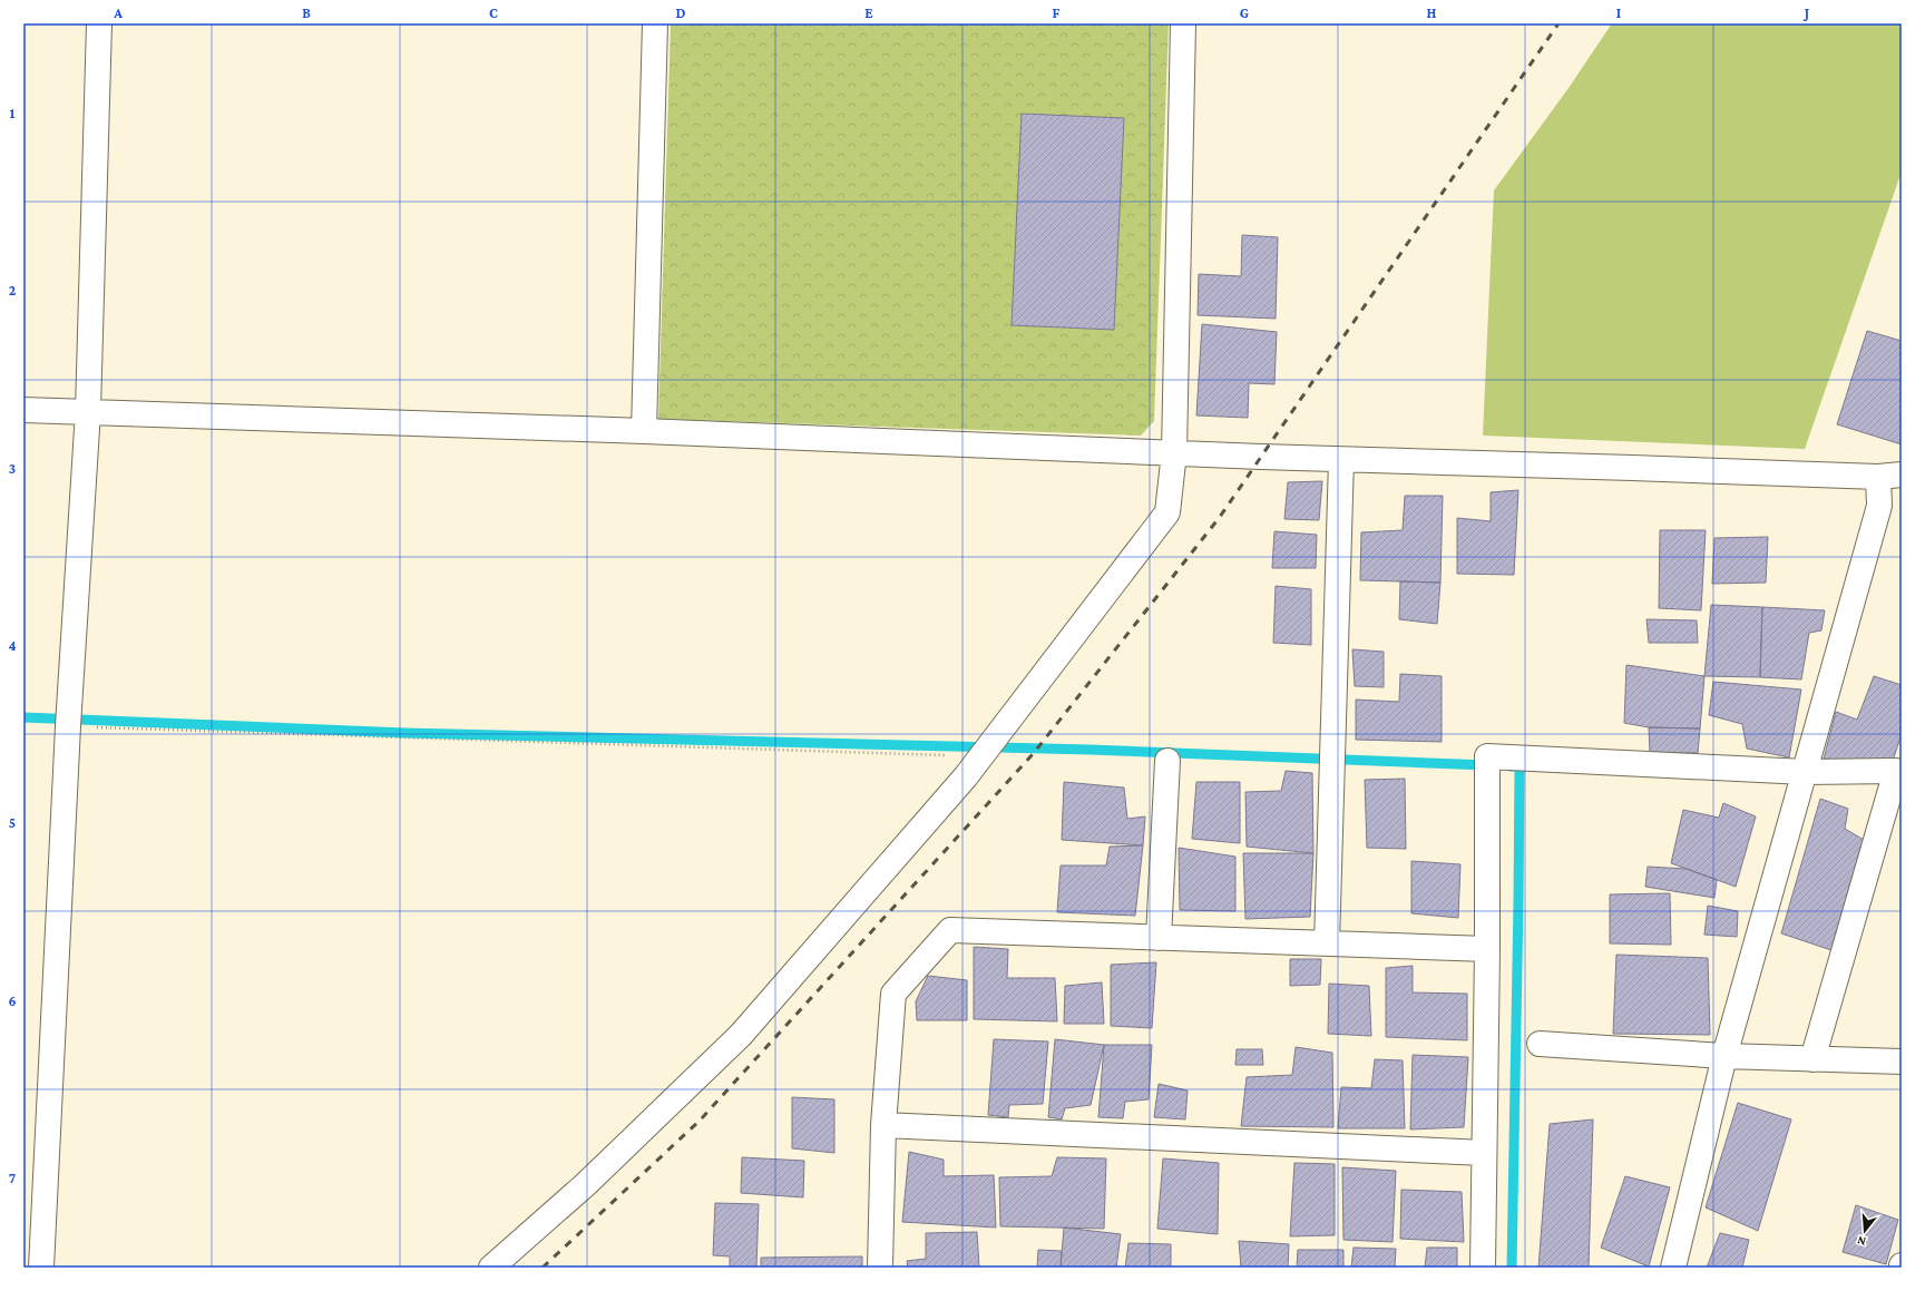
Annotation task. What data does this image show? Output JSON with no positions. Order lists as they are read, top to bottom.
{
  "north": "bottom",
  "grid": {
    "columns": [
      "A",
      "B",
      "C",
      "D",
      "E",
      "F",
      "G",
      "H",
      "I",
      "J"
    ],
    "rows": [
      "1",
      "2",
      "3",
      "4",
      "5",
      "6",
      "7"
    ]
  }
}
